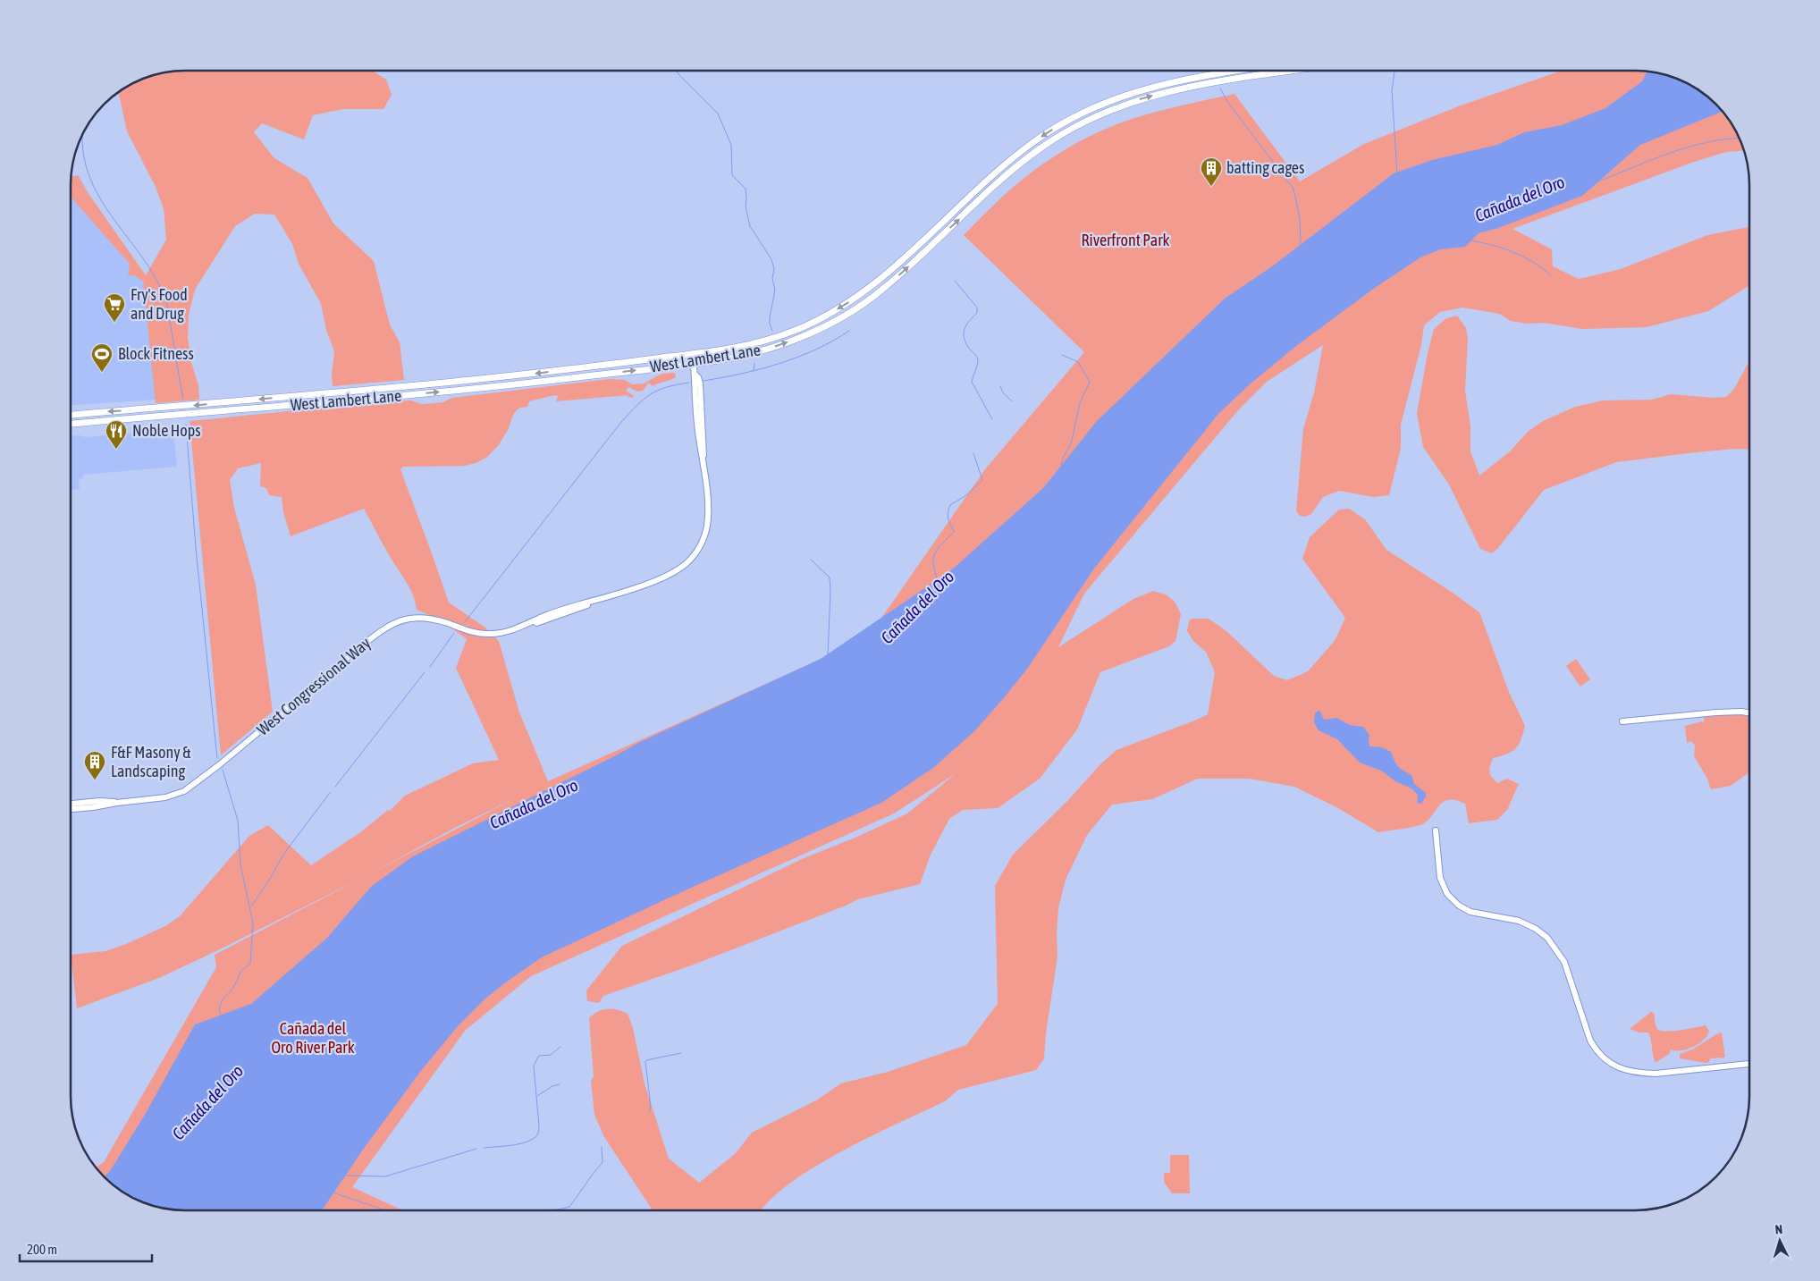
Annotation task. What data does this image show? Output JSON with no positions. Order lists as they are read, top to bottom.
{
  "streets": {
    "main road": ["West Lambert Lane"],
    "street": ["West Congressional Way"]
  },
  "crossings": [
    ["West Lambert Lane", "West Congressional Way"]
  ],
  "water": ["Cañada del Oro"],
  "parks": ["Riverfront Park", "Cañada del Oro River Park"],
  "places": {
    "building": ["batting cages", "F&F Masony & Landscaping"],
    "supermarket": ["Fry's Food and Drug"],
    "sports": ["Block Fitness"],
    "restaurant": ["Noble Hops"]
  },
  "scale_bar": "200 m",
  "north": "top"
}
